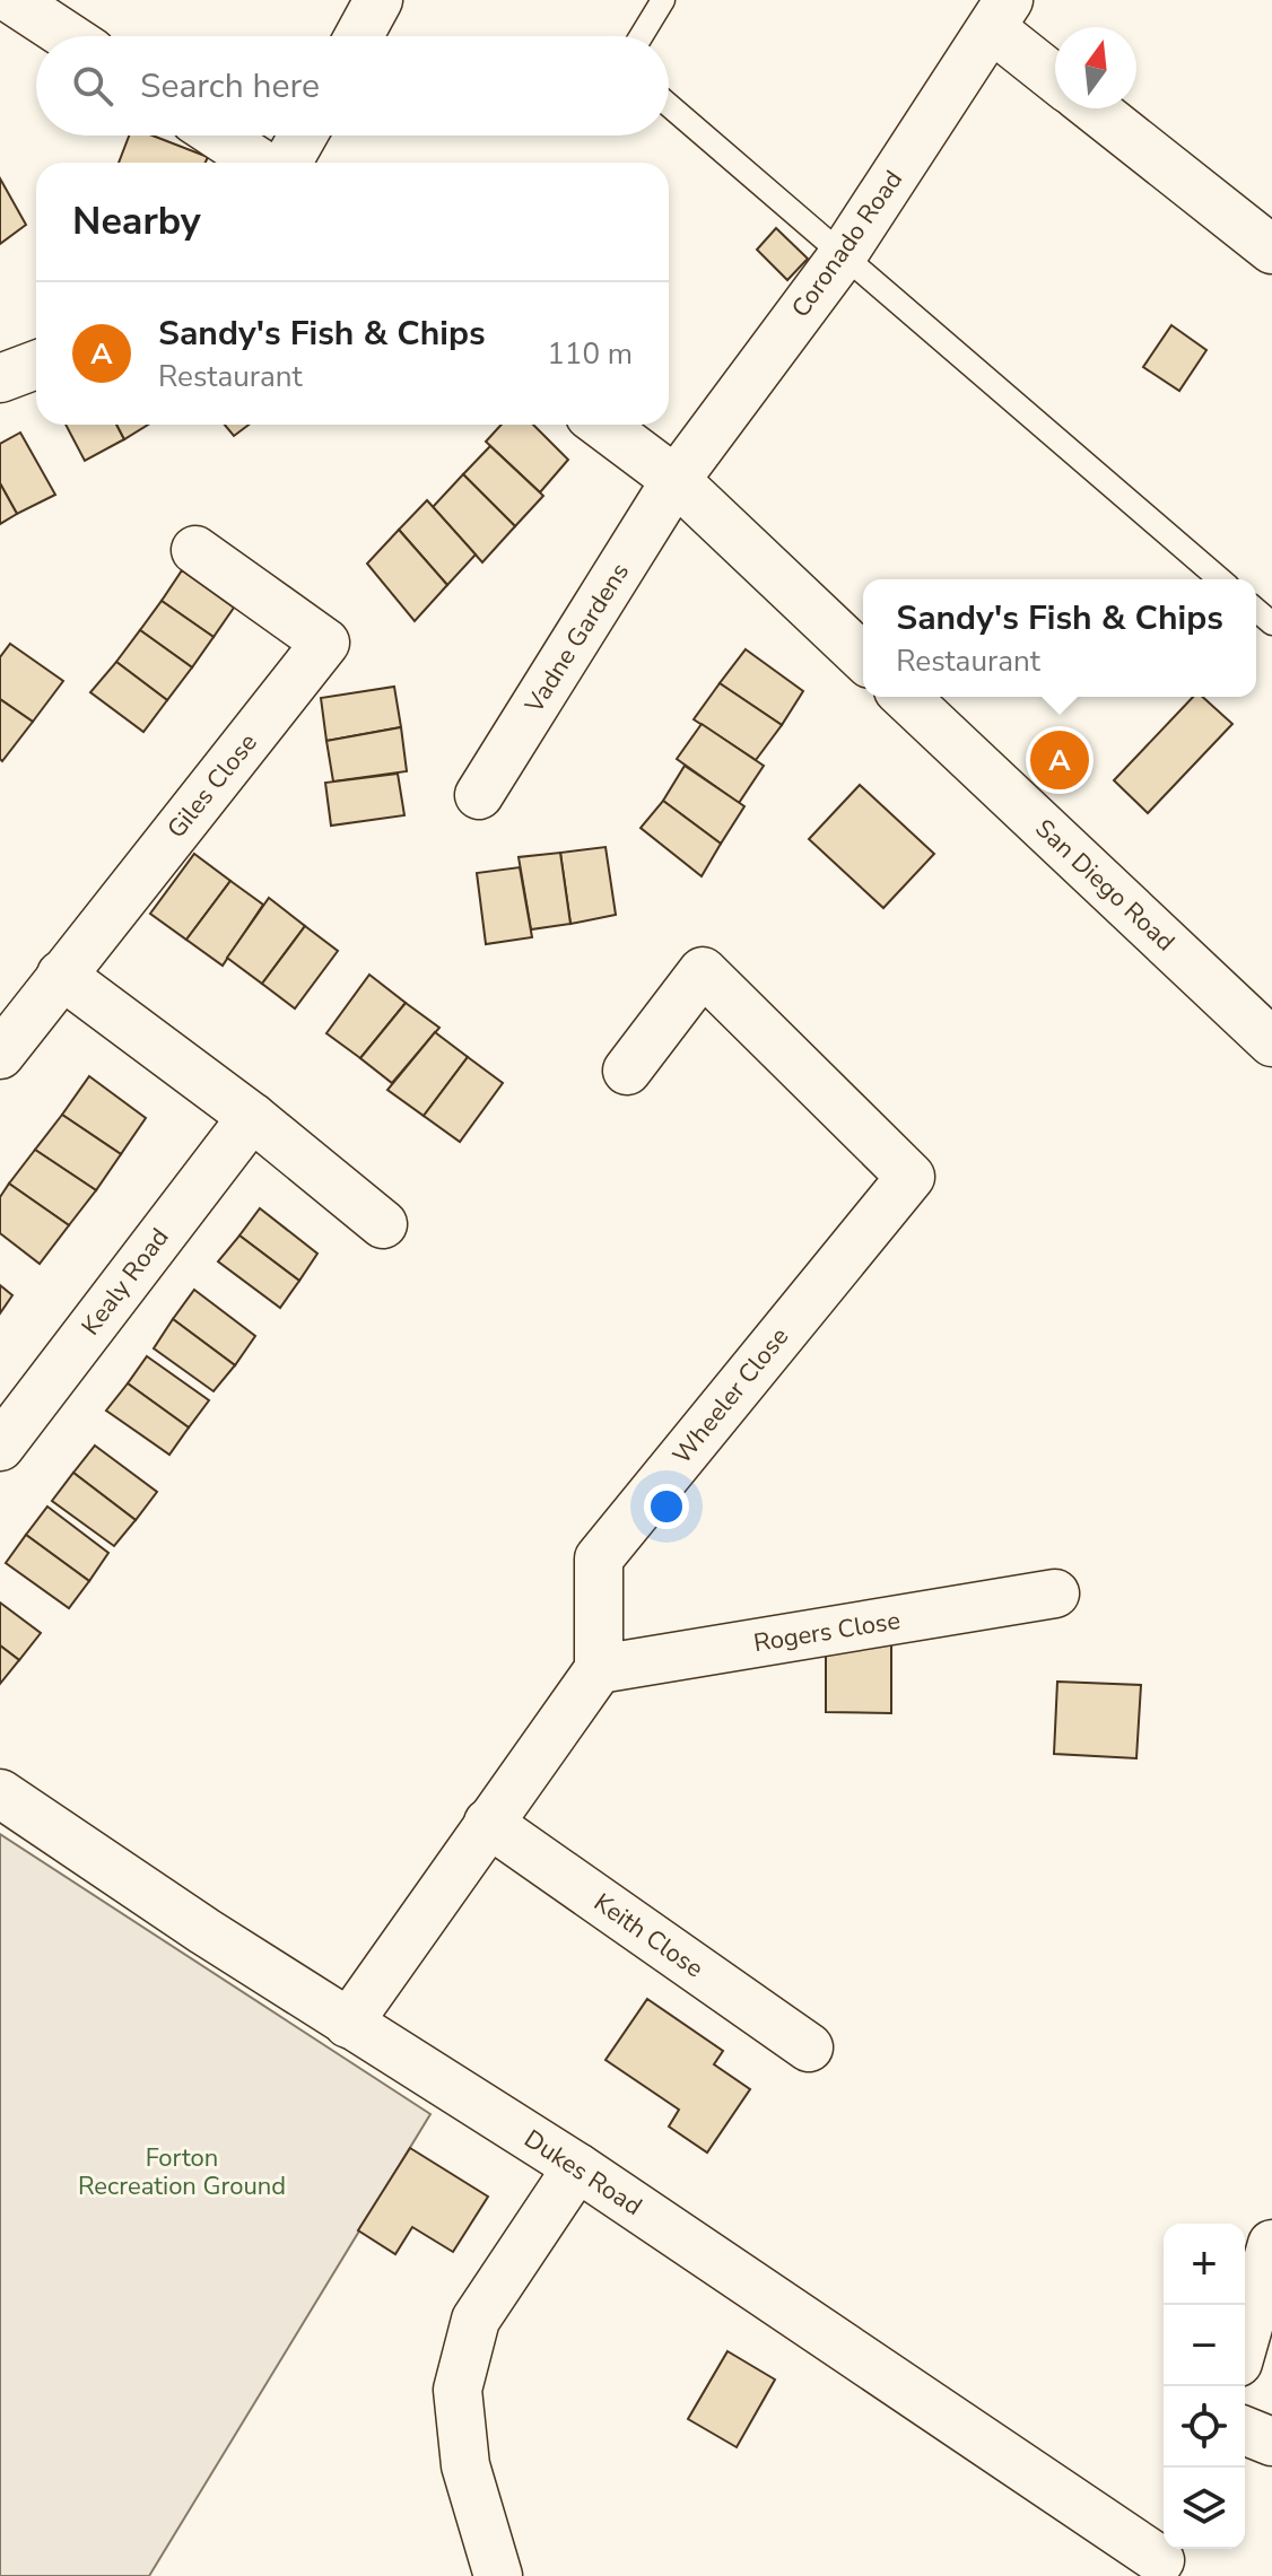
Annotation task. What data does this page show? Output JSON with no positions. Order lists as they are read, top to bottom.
{
  "streets": {
    "street": [
      "Coronado Road",
      "Vadne Gardens",
      "Giles Close",
      "San Diego Road",
      "Kealy Road",
      "Wheeler Close",
      "Rogers Close",
      "Keith Close",
      "Dukes Road"
    ]
  },
  "crossings": [
    ["Coronado Road", "Vadne Gardens"],
    ["Wheeler Close", "Rogers Close"]
  ],
  "parks": ["Forton Recreation Ground"],
  "north": "top",
  "page": {
    "search": "Search here",
    "heading": "Nearby",
    "list": [
      {
        "mark": "A",
        "name": "Sandy's Fish & Chips",
        "note": "Restaurant",
        "value": "110 m"
      }
    ],
    "popup": ["Sandy's Fish & Chips", "Restaurant"],
    "pins": "A",
    "map_buttons": ["+", "−"]
  }
}
